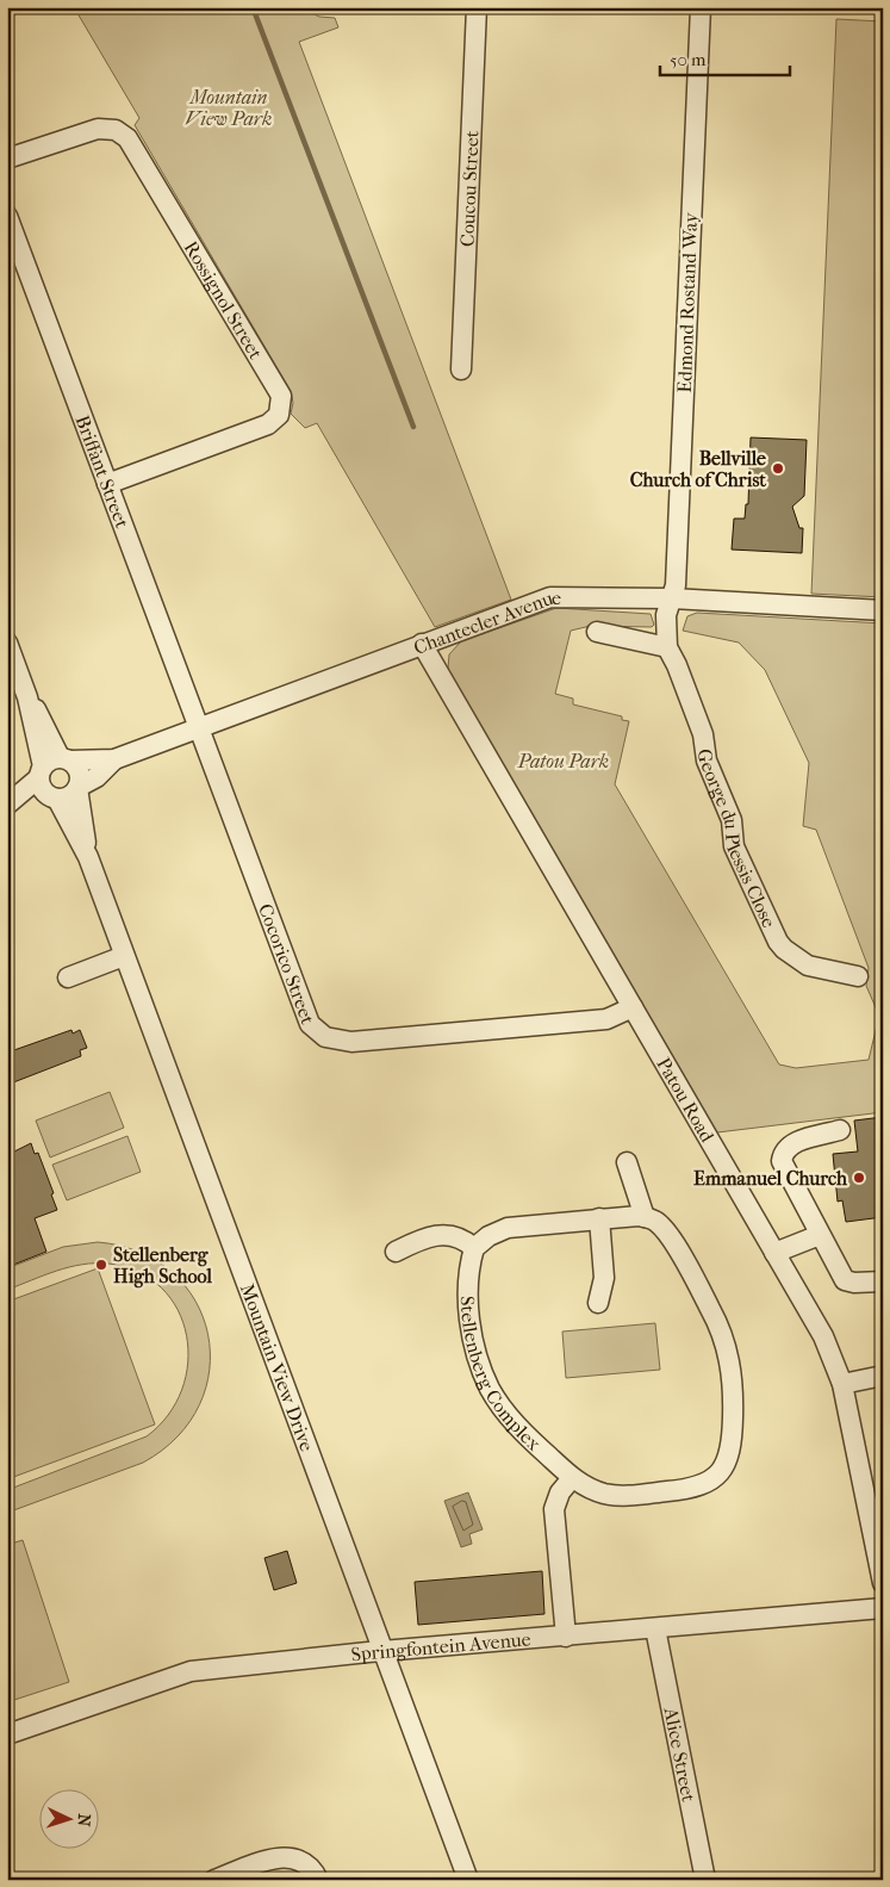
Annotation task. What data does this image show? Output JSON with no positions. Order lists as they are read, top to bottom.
{
  "streets": {
    "street": [
      "Coucou Street",
      "Rossignol Street",
      "Edmond Rostand Way",
      "Briffant Street",
      "Chantecler Avenue",
      "George du Plessis Close",
      "Cocorico Street",
      "Patou Road",
      "Mountain View Drive",
      "Stellenberg Complex",
      "Springfontein Avenue",
      "Alice Street"
    ]
  },
  "crossings": [
    ["Rossignol Street", "Briffant Street"],
    ["Edmond Rostand Way", "Chantecler Avenue"],
    ["Edmond Rostand Way", "George du Plessis Close"],
    ["Briffant Street", "Chantecler Avenue"],
    ["Briffant Street", "Cocorico Street"],
    ["Chantecler Avenue", "George du Plessis Close"],
    ["Chantecler Avenue", "Cocorico Street"],
    ["Chantecler Avenue", "Patou Road"],
    ["Chantecler Avenue", "Mountain View Drive"],
    ["Cocorico Street", "Patou Road"],
    ["Mountain View Drive", "Springfontein Avenue"],
    ["Springfontein Avenue", "Alice Street"]
  ],
  "parks": ["Mountain View Park", "Patou Park"],
  "places": ["Bellville Church of Christ", "Emmanuel Church", "Stellenberg High School"],
  "scale_bar": "50 m",
  "north": "right"
}
